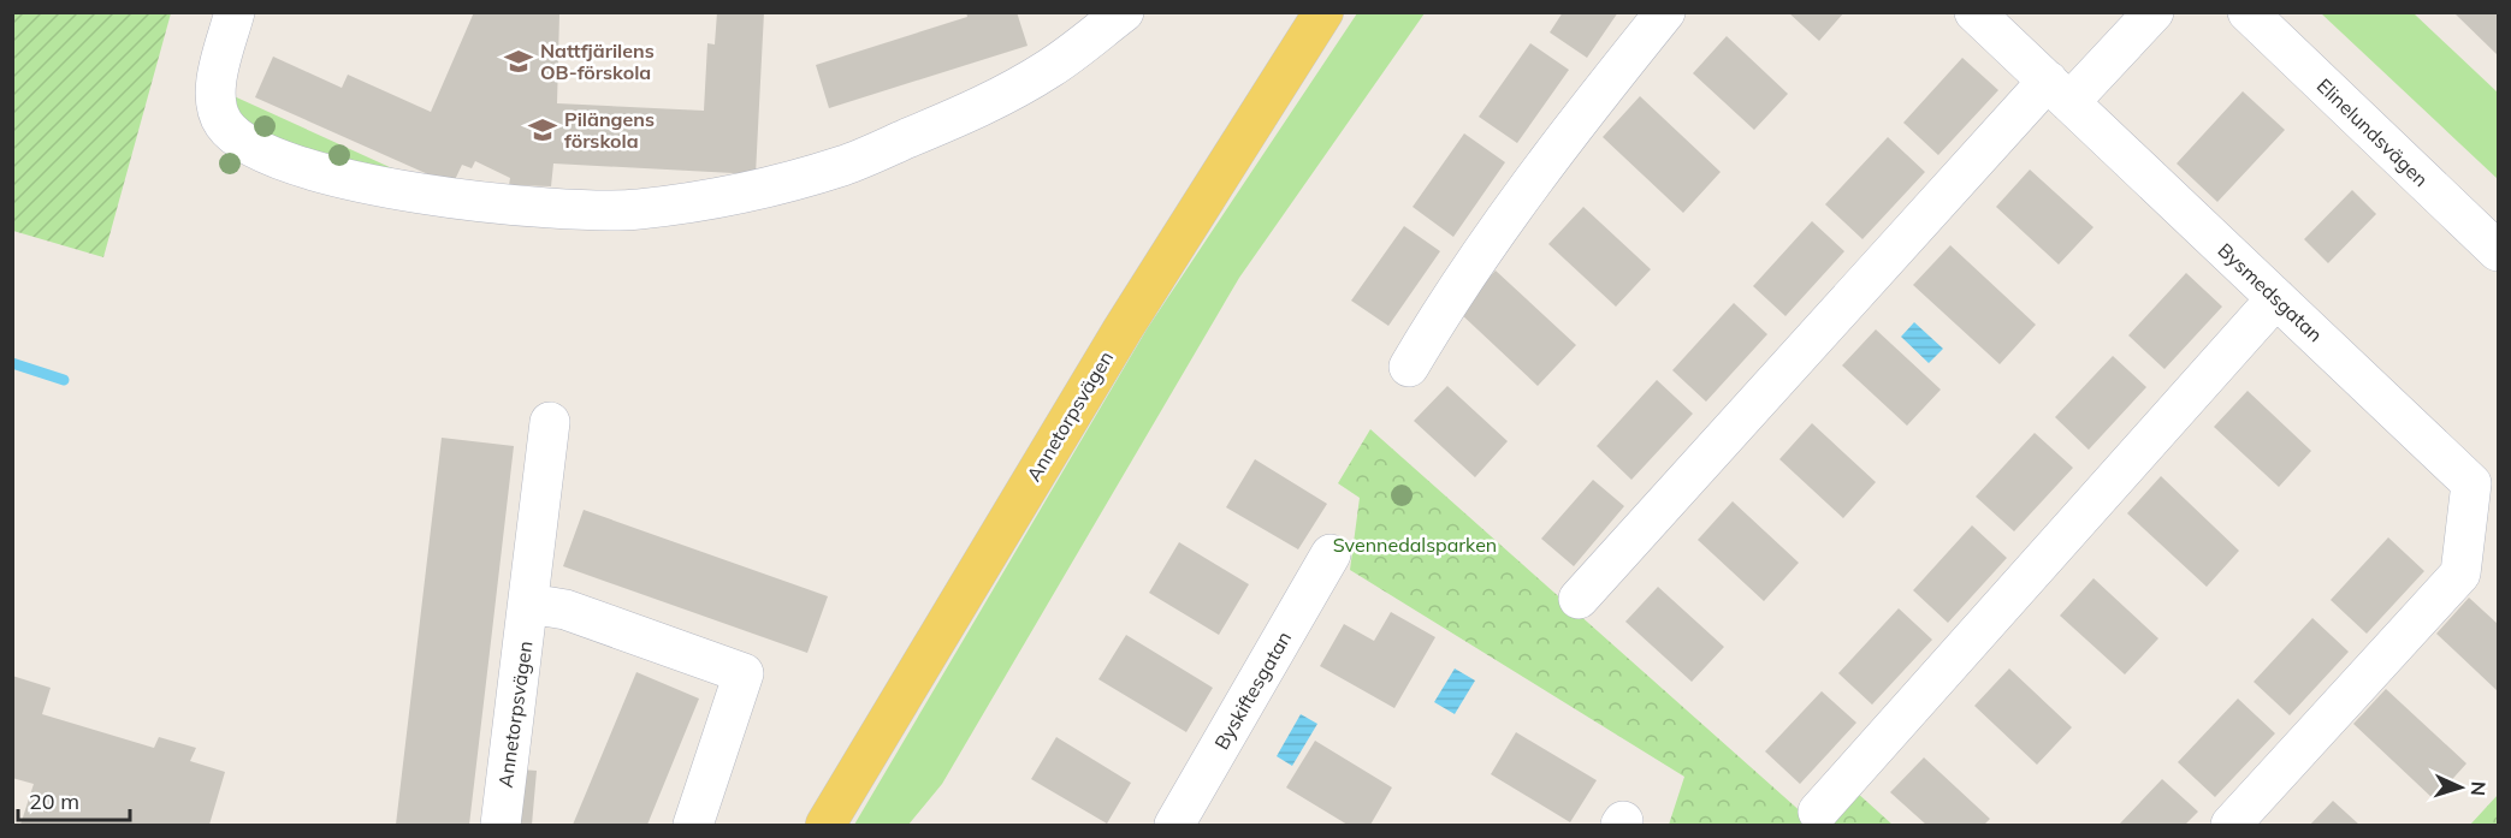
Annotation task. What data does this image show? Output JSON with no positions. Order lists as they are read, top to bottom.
{
  "streets": {
    "main road": ["Annetorpsvägen"],
    "street": ["Elinelundsvägen", "Bysmedsgatan", "Byskiftesgatan"]
  },
  "parks": ["Svennedalsparken"],
  "places": {
    "school or university": ["Nattfjärilens OB-förskola", "Pilängens förskola"]
  },
  "scale_bar": "20 m",
  "north": "right"
}
